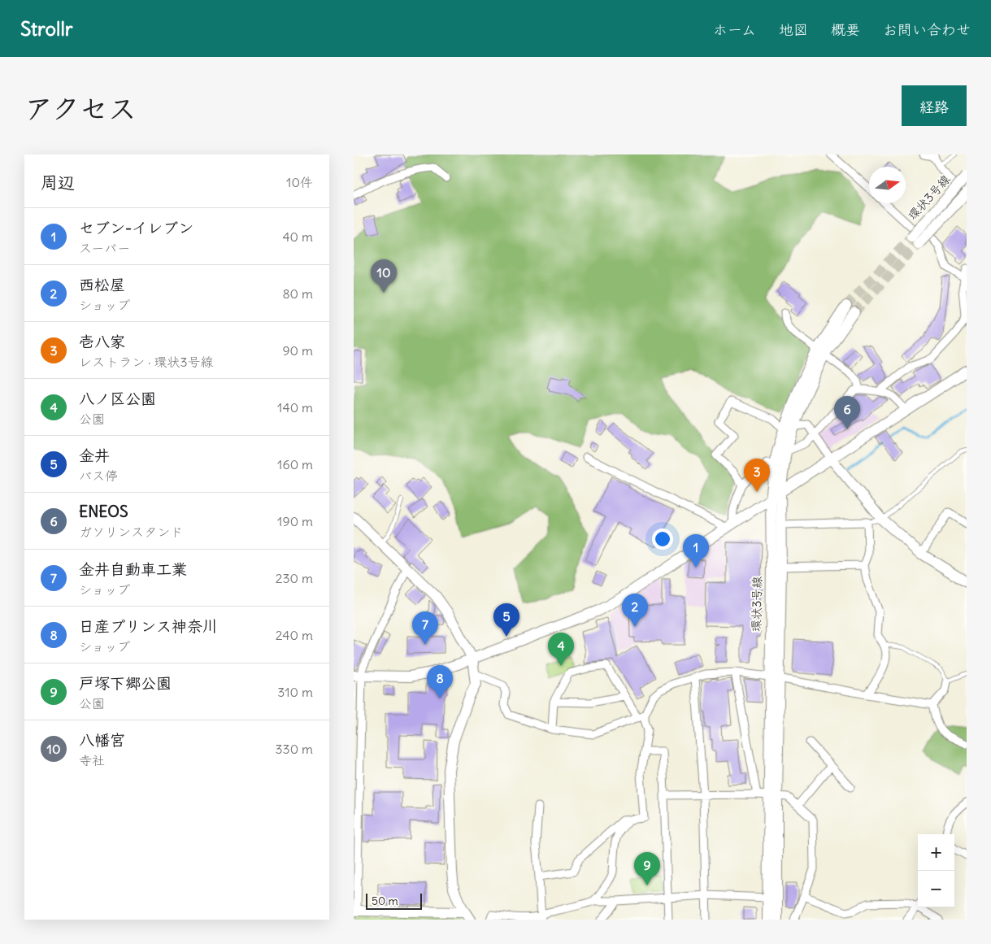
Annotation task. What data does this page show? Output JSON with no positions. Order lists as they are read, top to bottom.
{
  "streets": {
    "street": ["環状3号線"]
  },
  "scale_bar": "50 m",
  "north": "right",
  "page": {
    "header": "Strollr",
    "nav": [
      "ホーム",
      "地図",
      "概要",
      "お問い合わせ"
    ],
    "title": "アクセス",
    "buttons": "経路",
    "heading": ["周辺", "10件"],
    "list": [
      {
        "mark": "1",
        "name": "セブン-イレブン",
        "note": "スーパー",
        "value": "40 m"
      },
      {
        "mark": "2",
        "name": "西松屋",
        "note": "ショップ",
        "value": "80 m"
      },
      {
        "mark": "3",
        "name": "壱八家",
        "note": "レストラン · 環状3号線",
        "value": "90 m"
      },
      {
        "mark": "4",
        "name": "八ノ区公園",
        "note": "公園",
        "value": "140 m"
      },
      {
        "mark": "5",
        "name": "金井",
        "note": "バス停",
        "value": "160 m"
      },
      {
        "mark": "6",
        "name": "ENEOS",
        "note": "ガソリンスタンド",
        "value": "190 m"
      },
      {
        "mark": "7",
        "name": "金井自動車工業",
        "note": "ショップ",
        "value": "230 m"
      },
      {
        "mark": "8",
        "name": "日産プリンス神奈川",
        "note": "ショップ",
        "value": "240 m"
      },
      {
        "mark": "9",
        "name": "戸塚下郷公園",
        "note": "公園",
        "value": "310 m"
      },
      {
        "mark": "10",
        "name": "八幡宮",
        "note": "寺社",
        "value": "330 m"
      }
    ],
    "pins": [
      "10",
      "6",
      "3",
      "1",
      "2",
      "5",
      "7",
      "4",
      "8",
      "9"
    ],
    "map_buttons": ["+", "−"],
    "scale": "50 m"
  }
}
